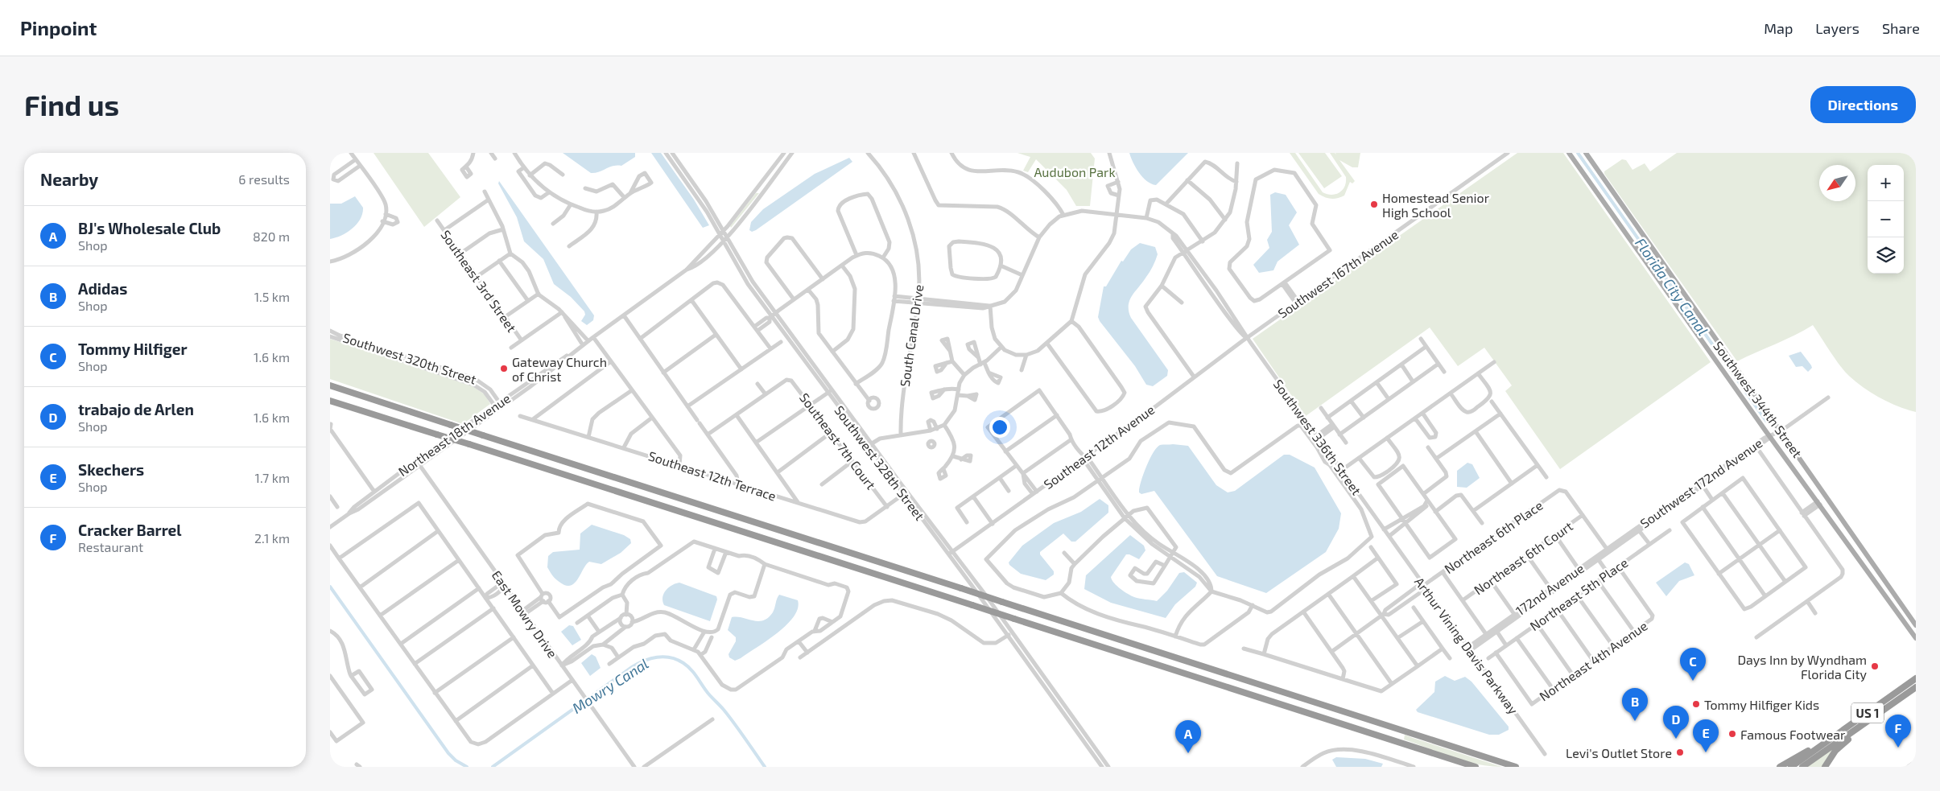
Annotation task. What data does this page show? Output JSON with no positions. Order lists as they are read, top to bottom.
{
  "streets": {
    "highway": ["US 1"],
    "main road": ["Southwest 344th Street"],
    "street": [
      "Southwest 167th Avenue",
      "Southeast 3rd Street",
      "South Canal Drive",
      "Southwest 320th Street",
      "Northeast 18th Avenue",
      "Southwest 336th Street",
      "Southeast 7th Court",
      "Southeast 12th Avenue",
      "Southwest 328th Street",
      "Southeast 12th Terrace",
      "Southwest 172nd Avenue",
      "Northeast 6th Place",
      "Northeast 6th Court",
      "172nd Avenue",
      "Northeast 5th Place",
      "East Mowry Drive",
      "Arthur Vining Davis Parkway",
      "Northeast 4th Avenue"
    ]
  },
  "crossings": [
    ["Southwest 167th Avenue", "Southwest 336th Street"],
    ["Southwest 167th Avenue", "Southeast 12th Avenue"],
    ["Southwest 320th Street", "Northeast 18th Avenue"],
    ["Southwest 344th Street", "Southwest 172nd Avenue"],
    ["Northeast 18th Avenue", "Southwest 328th Street"],
    ["Northeast 18th Avenue", "East Mowry Drive"],
    ["Southwest 336th Street", "Southeast 12th Avenue"],
    ["Southwest 336th Street", "Arthur Vining Davis Parkway"],
    ["Southeast 7th Court", "Southeast 12th Terrace"],
    ["Southeast 12th Avenue", "Southwest 328th Street"],
    ["Southwest 172nd Avenue", "172nd Avenue"],
    ["Northeast 6th Place", "Northeast 6th Court"],
    ["Northeast 6th Place", "Arthur Vining Davis Parkway"],
    ["172nd Avenue", "Arthur Vining Davis Parkway"],
    ["Northeast 5th Place", "Northeast 4th Avenue"]
  ],
  "water": ["Florida City Canal", "Mowry Canal"],
  "parks": ["Audubon Park"],
  "places": [
    "Homestead Senior High School",
    "Gateway Church of Christ",
    "Days Inn by Wyndham Florida City",
    "Tommy Hilfiger Kids",
    "Famous Footwear",
    "Levi's Outlet Store"
  ],
  "north": "bottom left",
  "page": {
    "header": "Pinpoint",
    "nav": ["Map", "Layers", "Share"],
    "buttons": "Directions",
    "title": "Find us",
    "heading": ["Nearby", "6 results"],
    "map_buttons": ["+", "−"],
    "list": [
      {
        "mark": "A",
        "name": "BJ's Wholesale Club",
        "note": "Shop",
        "value": "820 m"
      },
      {
        "mark": "B",
        "name": "Adidas",
        "note": "Shop",
        "value": "1.5 km"
      },
      {
        "mark": "C",
        "name": "Tommy Hilfiger",
        "note": "Shop",
        "value": "1.6 km"
      },
      {
        "mark": "D",
        "name": "trabajo de Arlen",
        "note": "Shop",
        "value": "1.6 km"
      },
      {
        "mark": "E",
        "name": "Skechers",
        "note": "Shop",
        "value": "1.7 km"
      },
      {
        "mark": "F",
        "name": "Cracker Barrel",
        "note": "Restaurant",
        "value": "2.1 km"
      }
    ],
    "pins": [
      "C",
      "B",
      "D",
      "F",
      "E",
      "A"
    ]
  }
}
